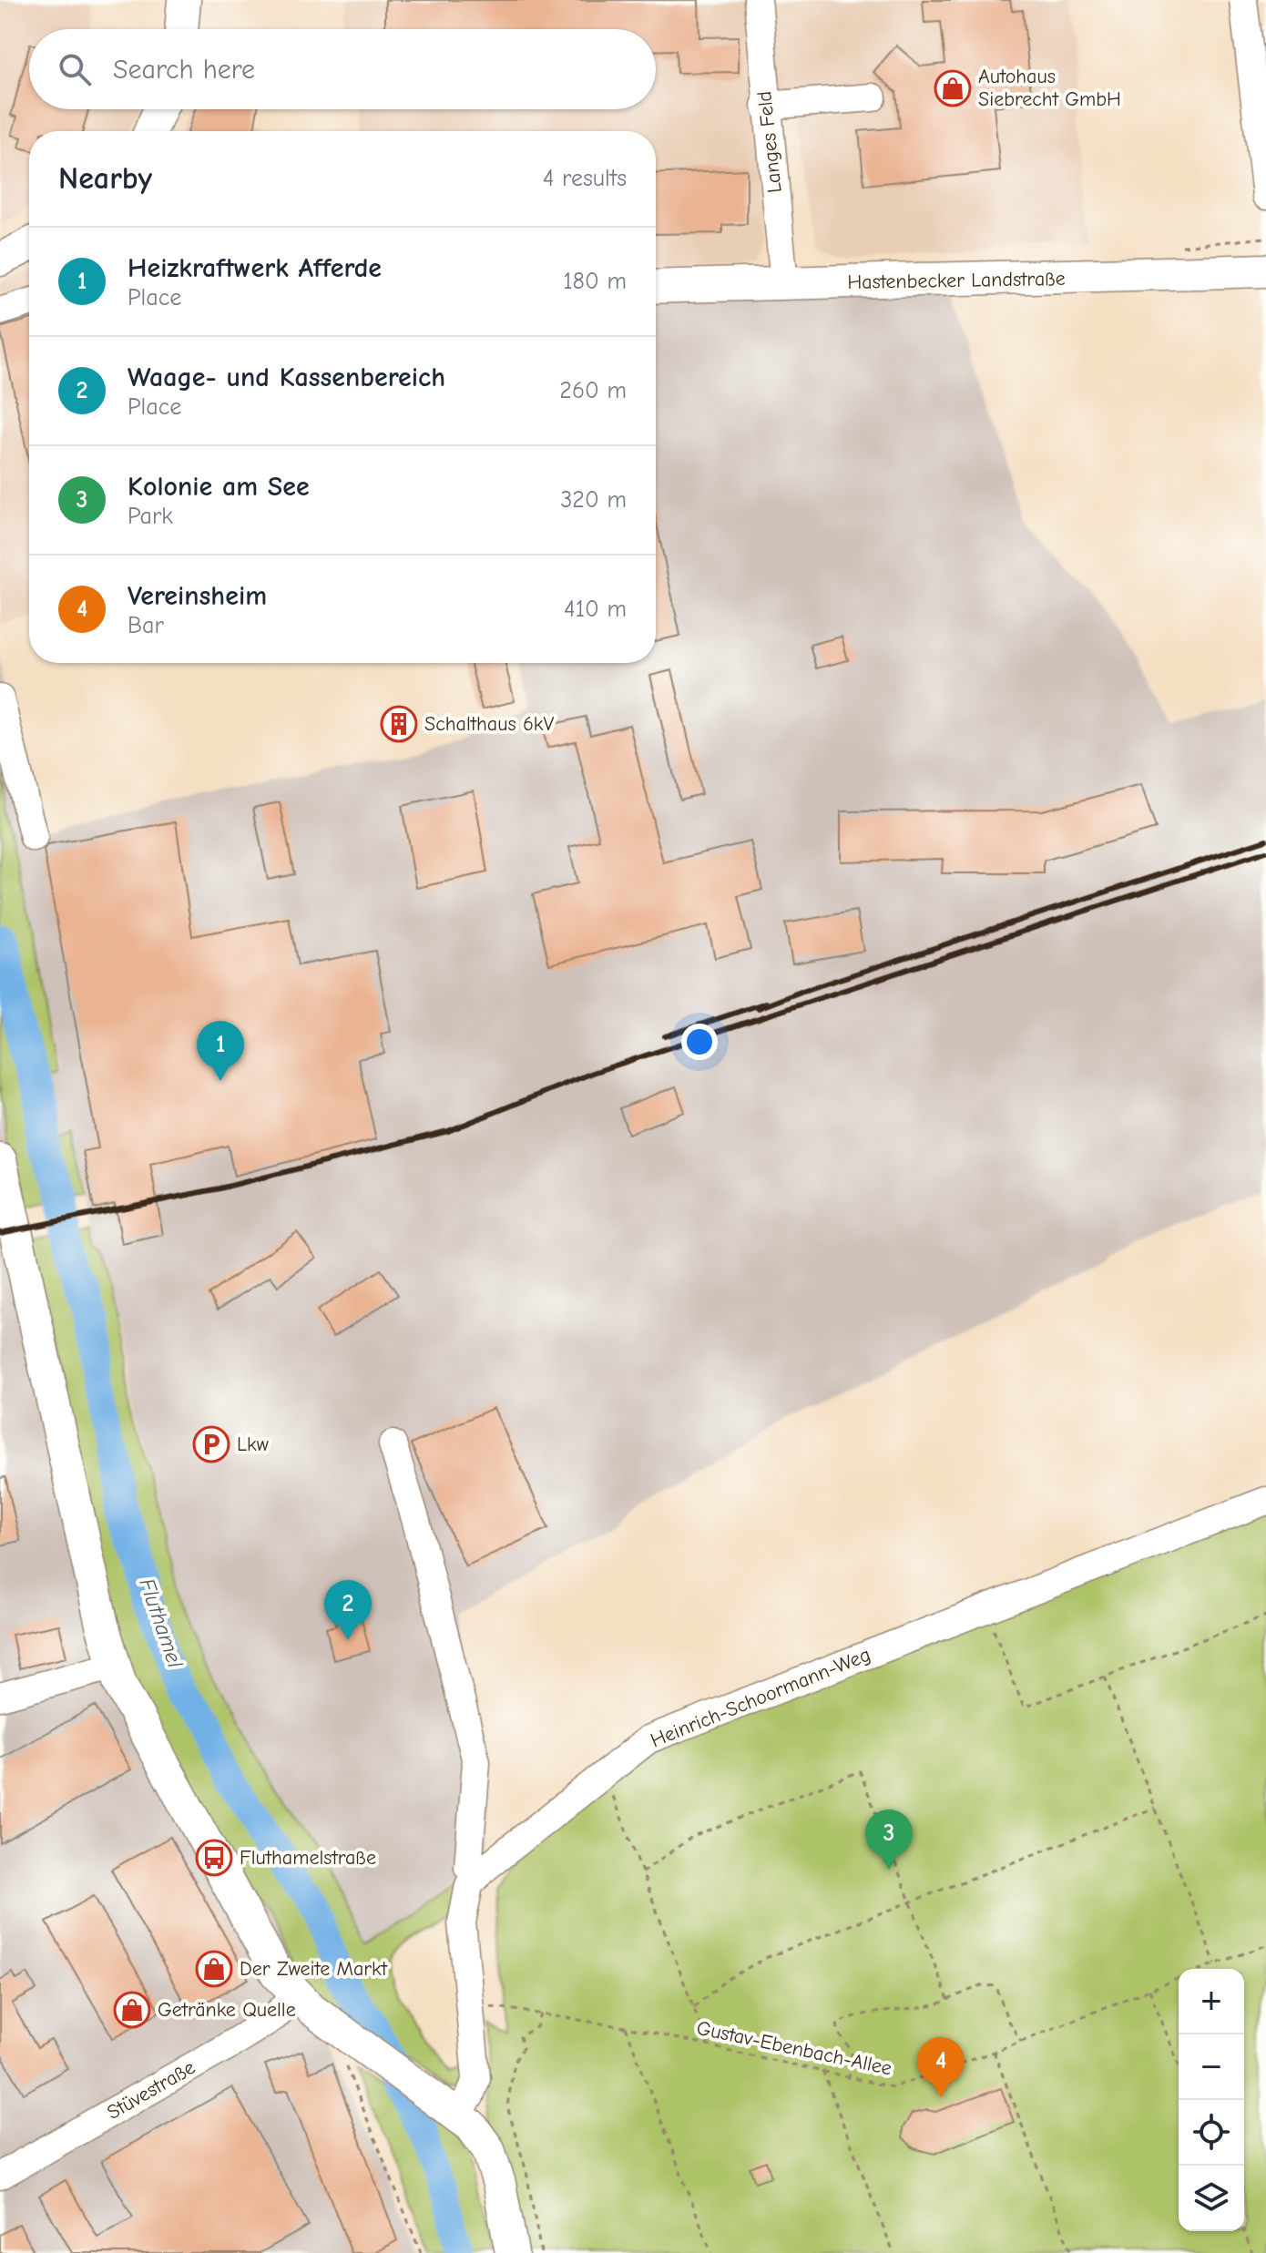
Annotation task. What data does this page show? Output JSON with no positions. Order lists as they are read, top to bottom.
{
  "streets": {
    "main road": ["Hastenbecker Landstraße"],
    "street": ["Langes Feld", "Heinrich-Schoormann-Weg", "Stüvestraße"],
    "path": ["Gustav-Ebenbach-Allee"]
  },
  "crossings": [
    ["Langes Feld", "Hastenbecker Landstraße"],
    ["Heinrich-Schoormann-Weg", "Gustav-Ebenbach-Allee"]
  ],
  "water": ["Fluthamel"],
  "places": {
    "shop": ["Autohaus Siebrecht GmbH", "Der Zweite Markt", "Getränke Quelle"],
    "building": ["Schalthaus 6kV"],
    "parking": ["Lkw"],
    "bus stop": ["Fluthamelstraße"]
  },
  "page": {
    "search": "Search here",
    "heading": ["Nearby", "4 results"],
    "list": [
      {
        "mark": "1",
        "name": "Heizkraftwerk Afferde",
        "note": "Place",
        "value": "180 m"
      },
      {
        "mark": "2",
        "name": "Waage- und Kassenbereich",
        "note": "Place",
        "value": "260 m"
      },
      {
        "mark": "3",
        "name": "Kolonie am See",
        "note": "Park",
        "value": "320 m"
      },
      {
        "mark": "4",
        "name": "Vereinsheim",
        "note": "Bar",
        "value": "410 m"
      }
    ],
    "pins": [
      "1",
      "2",
      "3",
      "4"
    ],
    "map_buttons": ["+", "−"]
  }
}
